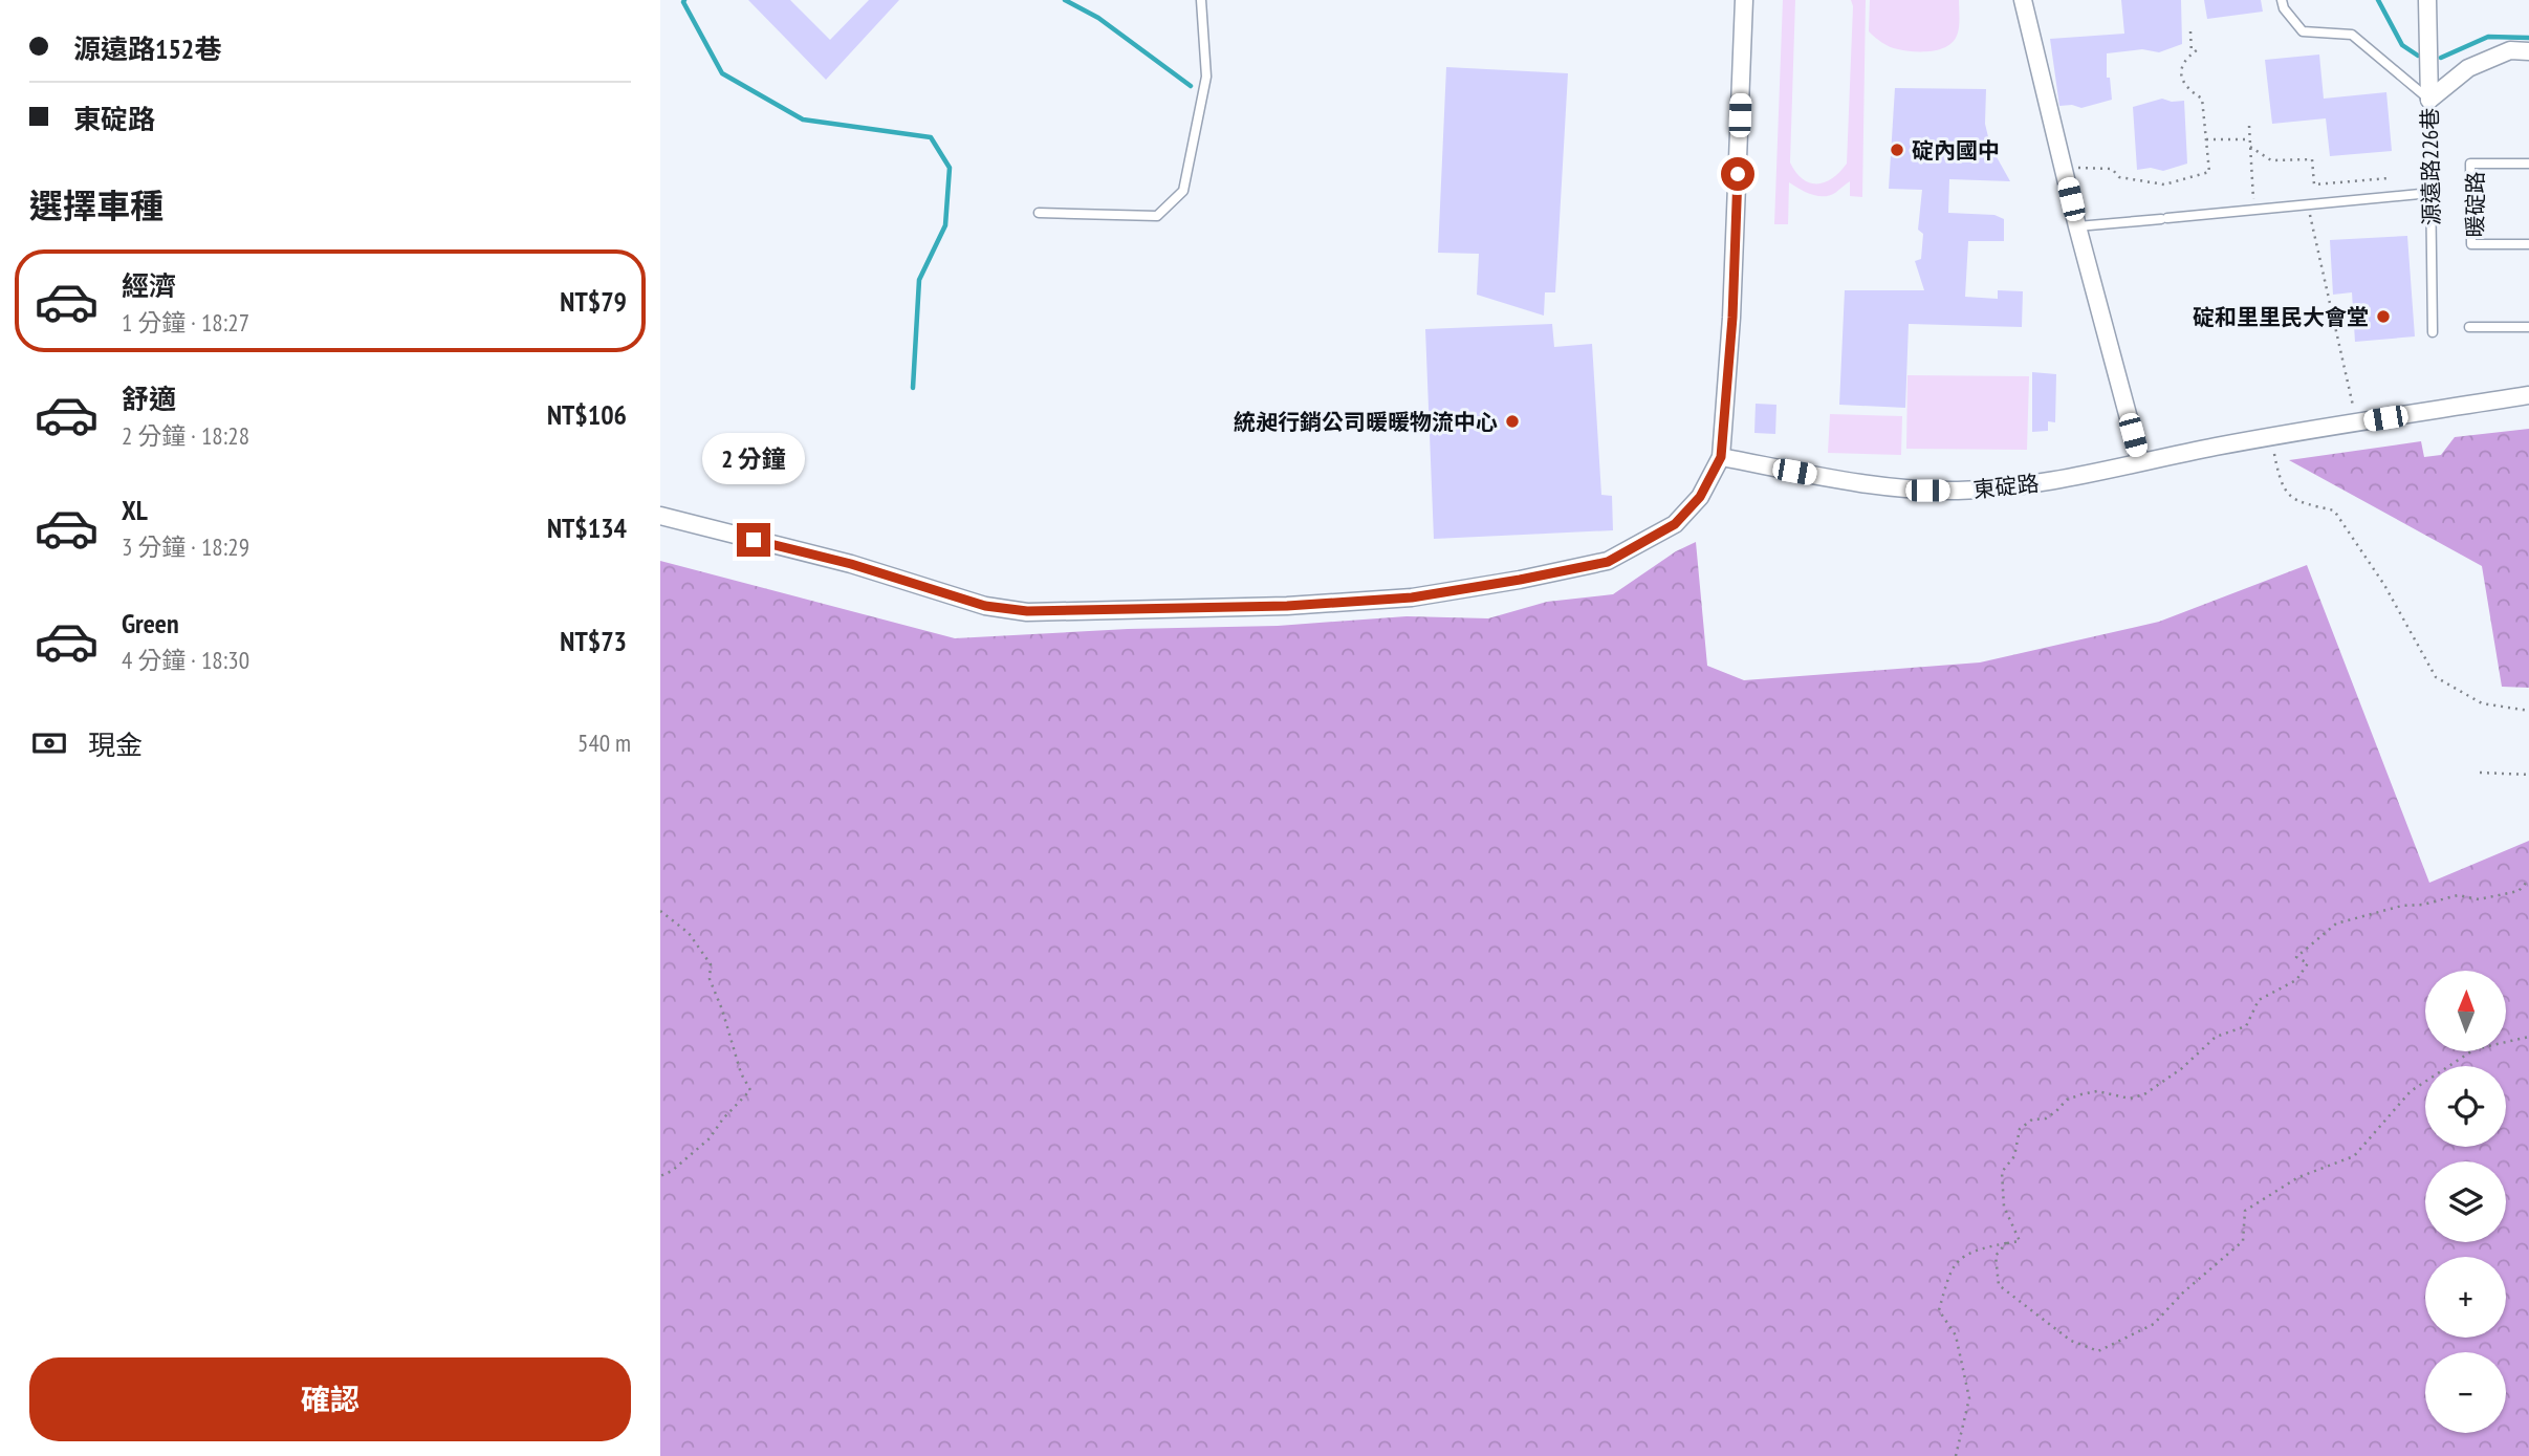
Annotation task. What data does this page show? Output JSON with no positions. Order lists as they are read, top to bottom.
{
  "streets": {
    "street": ["源遠路226巷", "東碇路"],
    "lane": ["暖碇路"]
  },
  "places": ["碇內國中", "碇和里里民大會堂", "統昶行銷公司暖暖物流中心"],
  "north": "top",
  "page": {
    "banner": ["源遠路152巷", "東碇路"],
    "heading": "選擇車種",
    "list": [
      {
        "name": "經濟",
        "note": "1 分鐘 · 18:27",
        "value": "NT$79"
      },
      {
        "name": "舒適",
        "note": "2 分鐘 · 18:28",
        "value": "NT$106"
      },
      {
        "name": "XL",
        "note": "3 分鐘 · 18:29",
        "value": "NT$134"
      },
      {
        "name": "Green",
        "note": "4 分鐘 · 18:30",
        "value": "NT$73"
      }
    ],
    "bubble": "2 分鐘",
    "pay": ["現金", "540 m"],
    "map_buttons": ["+", "−"],
    "buttons": "確認"
  }
}
